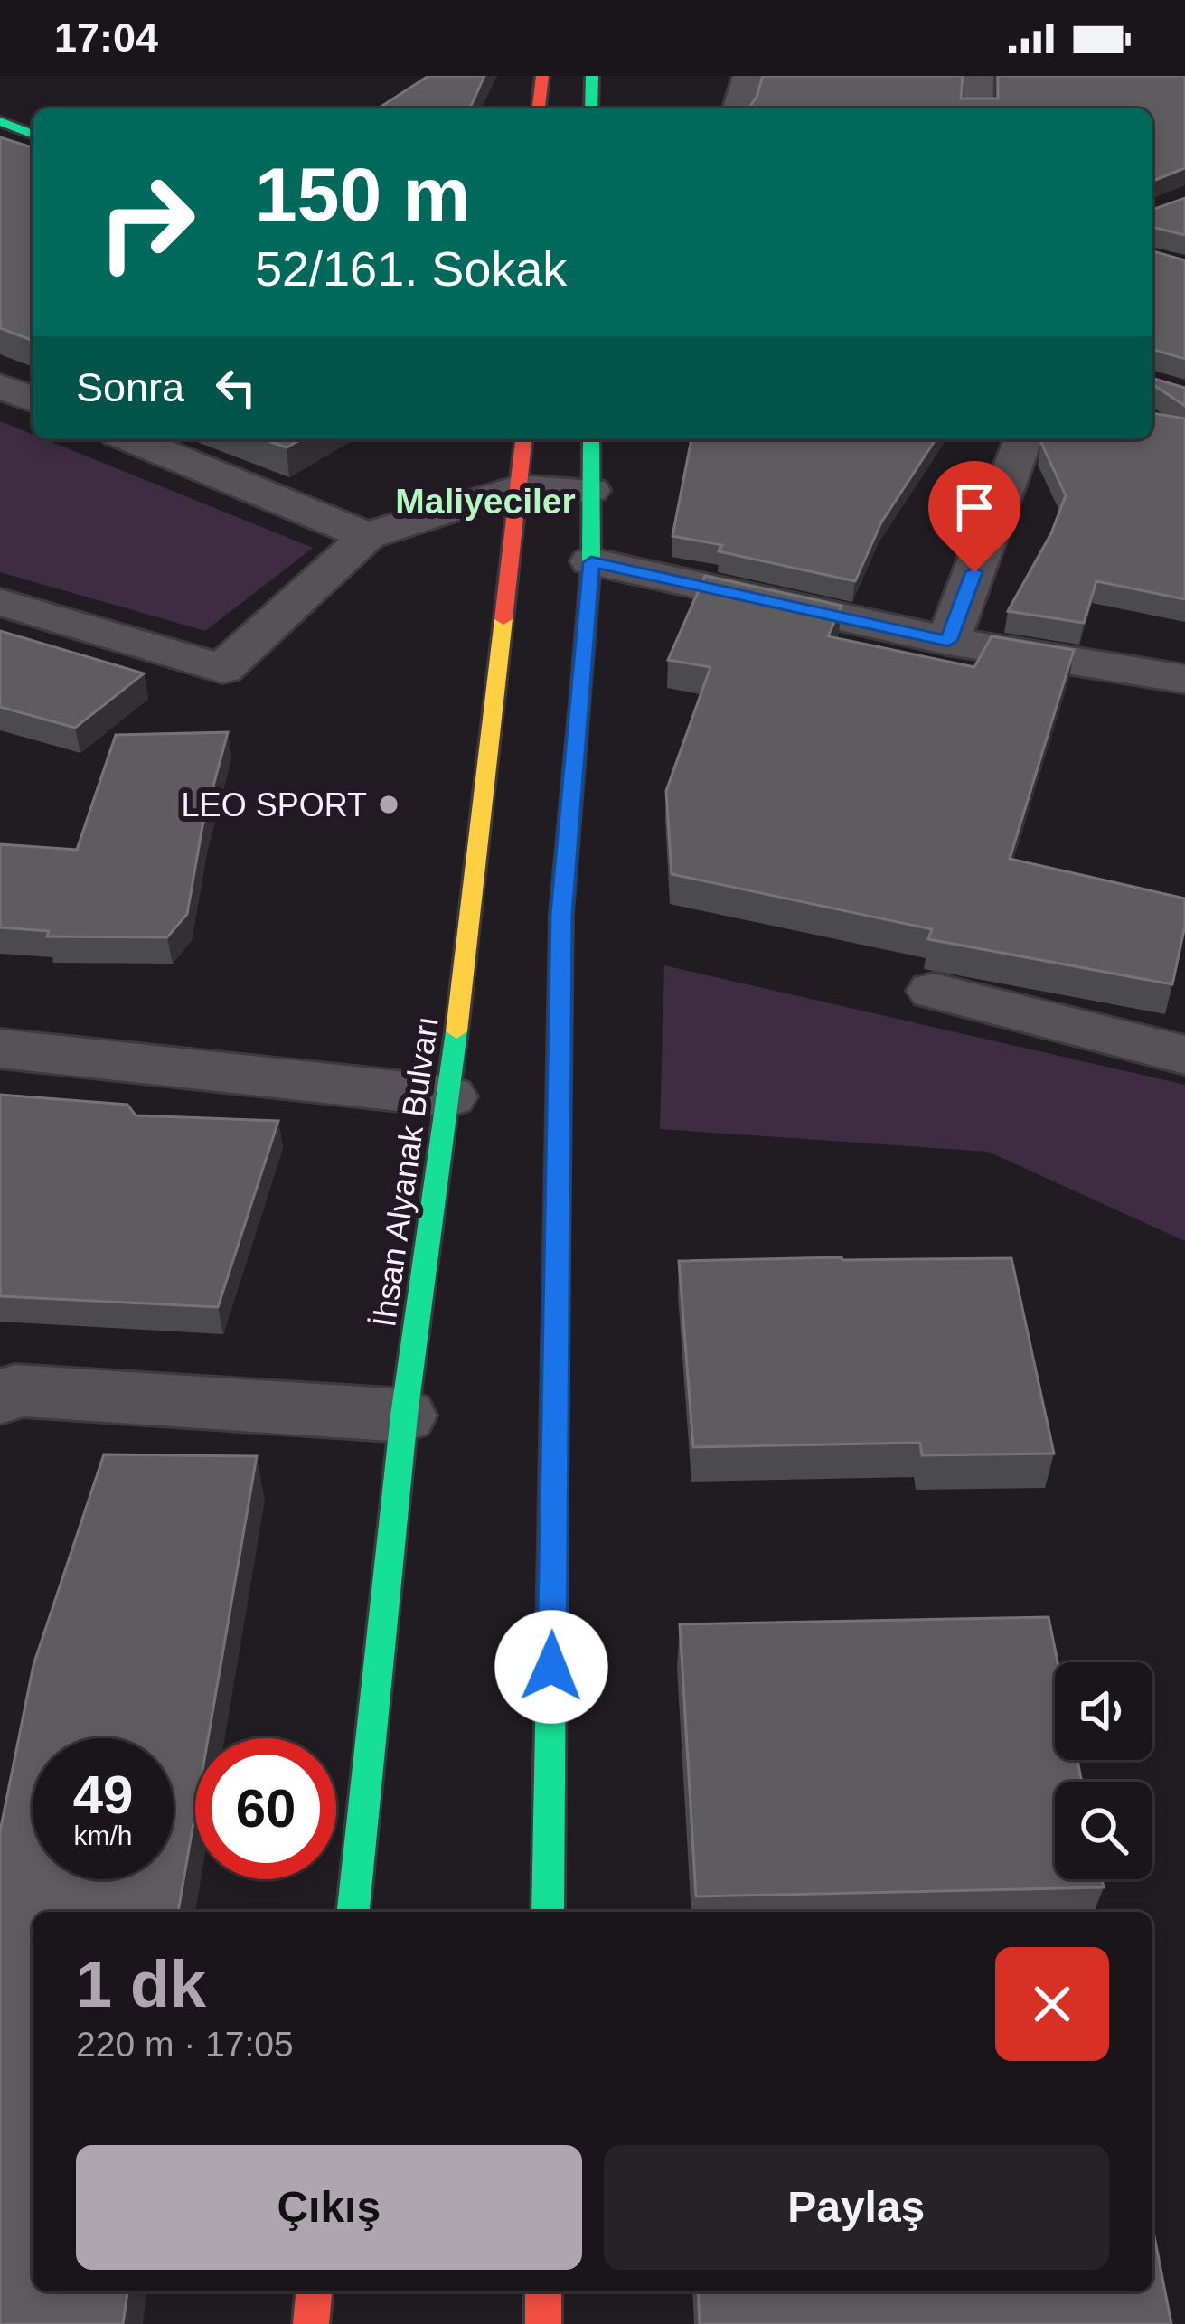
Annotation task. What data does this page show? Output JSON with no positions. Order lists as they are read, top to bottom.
{
  "streets": {
    "main road": ["İhsan Alyanak Bulvarı"]
  },
  "districts": ["Maliyeciler"],
  "places": ["LEO SPORT"],
  "page": {
    "status": "17:04",
    "turn": ["150 m", "52/161. Sokak"],
    "then": "Sonra",
    "speed": "49 km/h",
    "limit": "60",
    "heading": ["1 dk", "220 m · 17:05"],
    "buttons": ["Çıkış", "Paylaş"]
  }
}
